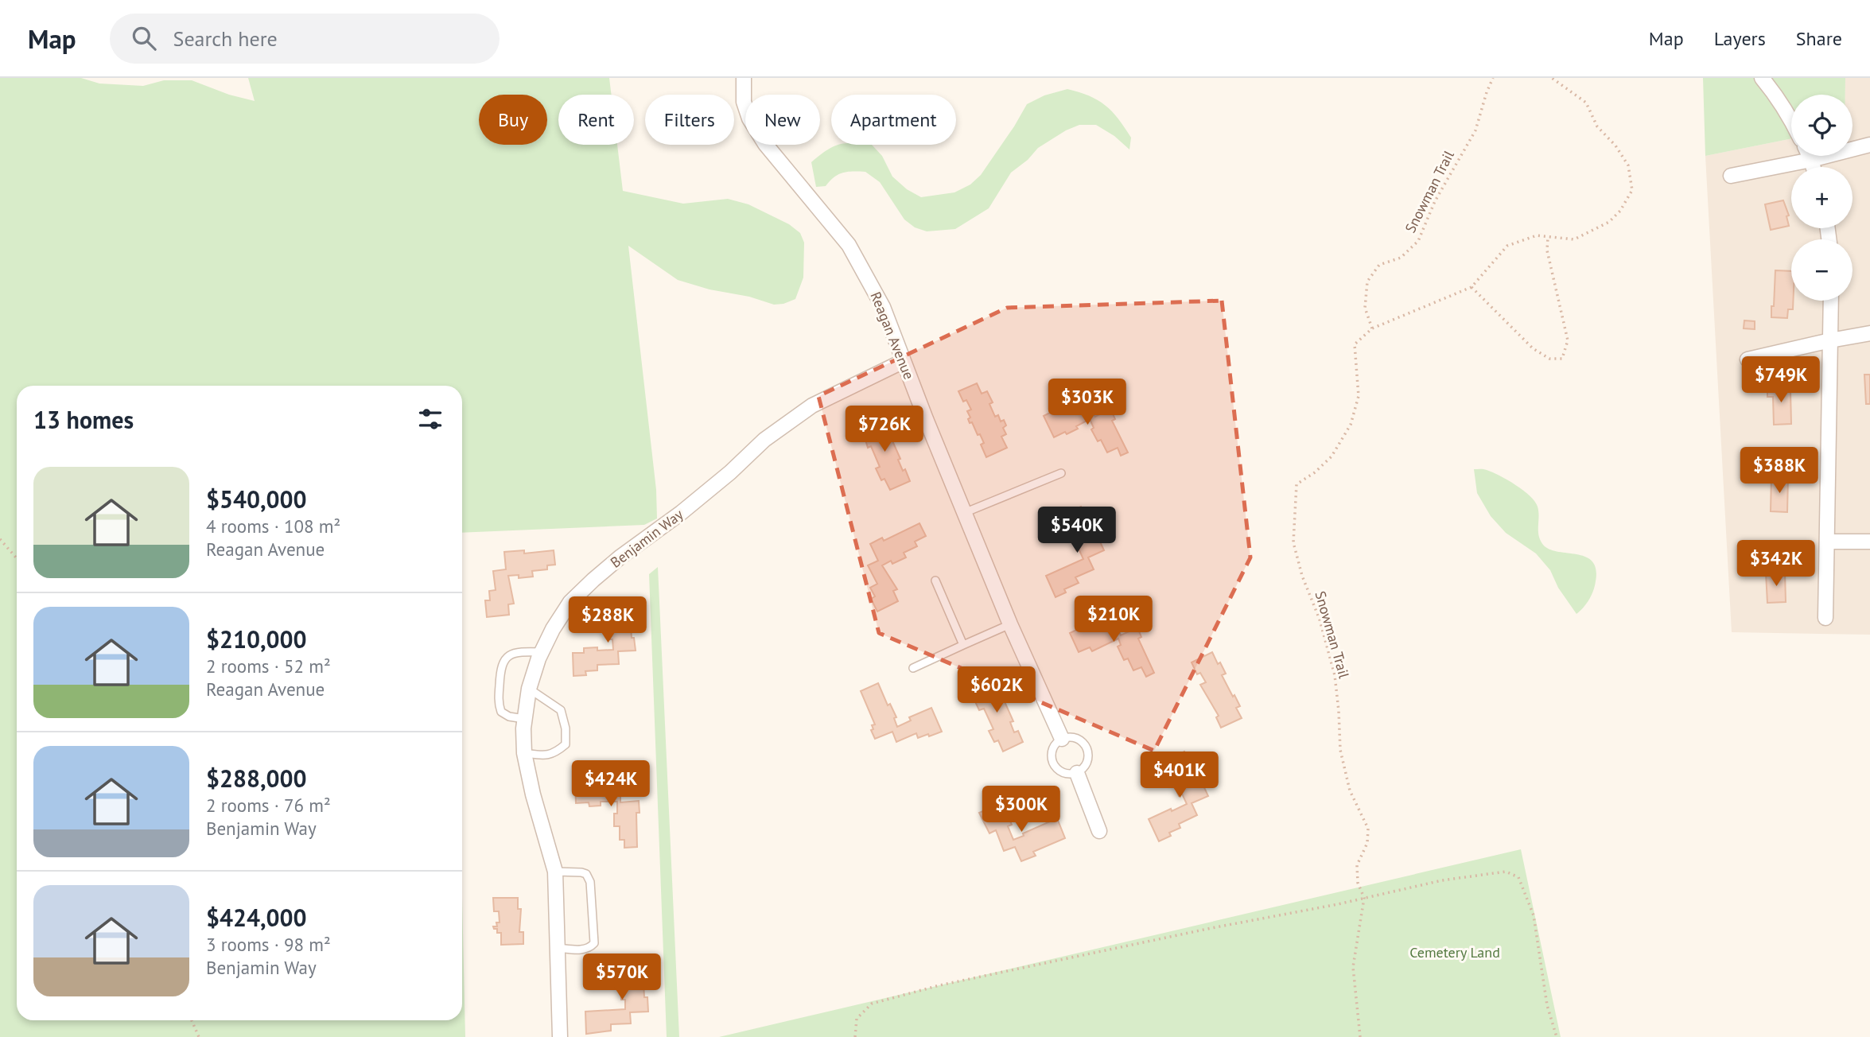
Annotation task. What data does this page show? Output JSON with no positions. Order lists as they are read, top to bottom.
{
  "streets": {
    "street": ["Reagan Avenue", "Benjamin Way"],
    "path": ["Snowman Trail"]
  },
  "crossings": [
    ["Reagan Avenue", "Benjamin Way"]
  ],
  "parks": ["Cemetery Land"],
  "page": {
    "header": "Map",
    "search": "Search here",
    "nav": ["Map", "Layers", "Share"],
    "map_buttons": ["+", "−"],
    "chip": [
      "Buy",
      "Rent",
      "Filters",
      "New",
      "Apartment"
    ],
    "price": [
      "$749K",
      "$303K",
      "$726K",
      "$388K",
      "$540K",
      "$342K",
      "$210K",
      "$288K",
      "$602K",
      "$401K",
      "$424K",
      "$300K",
      "$570K"
    ],
    "heading": "13 homes",
    "list": [
      {
        "name": "$540,000",
        "note": "4 rooms · 108 m² · Reagan Avenue"
      },
      {
        "name": "$210,000",
        "note": "2 rooms · 52 m² · Reagan Avenue"
      },
      {
        "name": "$288,000",
        "note": "2 rooms · 76 m² · Benjamin Way"
      },
      {
        "name": "$424,000",
        "note": "3 rooms · 98 m² · Benjamin Way"
      }
    ]
  }
}
